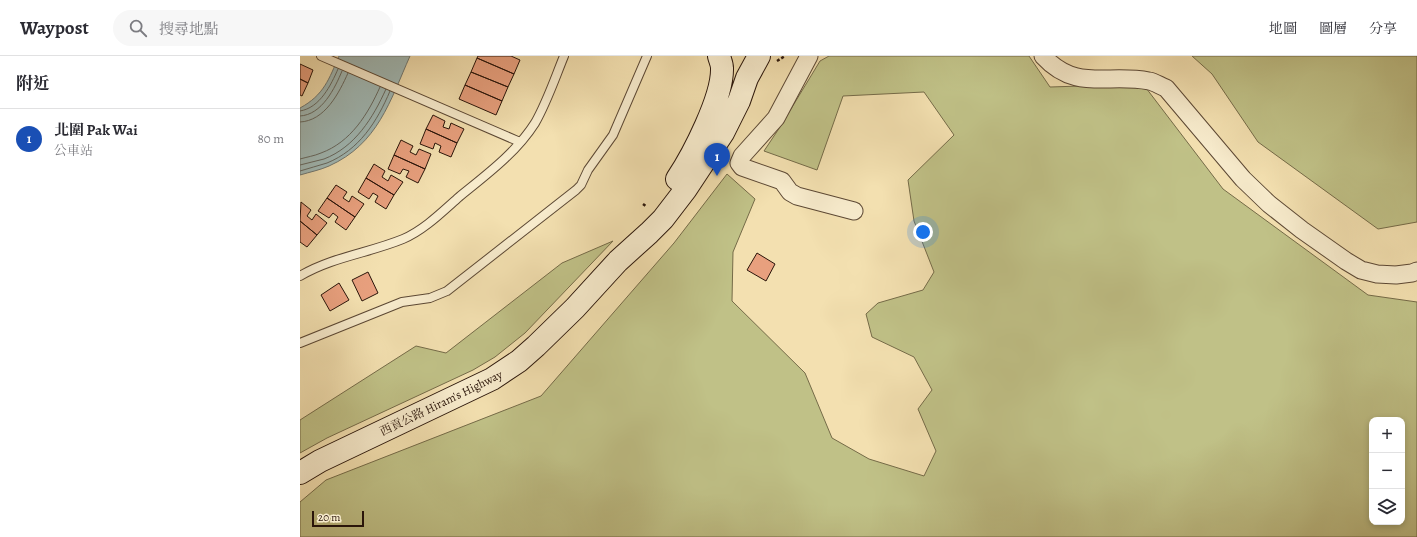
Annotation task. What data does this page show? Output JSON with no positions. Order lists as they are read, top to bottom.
{
  "streets": {
    "main road": ["西貢公路 Hiram's Highway"]
  },
  "scale_bar": "20 m",
  "page": {
    "header": "Waypost",
    "search": "搜尋地點",
    "nav": ["地圖", "圖層", "分享"],
    "heading": "附近",
    "list": [
      {
        "mark": "1",
        "name": "北圍 Pak Wai",
        "note": "公車站",
        "value": "80 m"
      }
    ],
    "pins": "1",
    "map_buttons": ["+", "−"],
    "scale": "20 m"
  }
}
